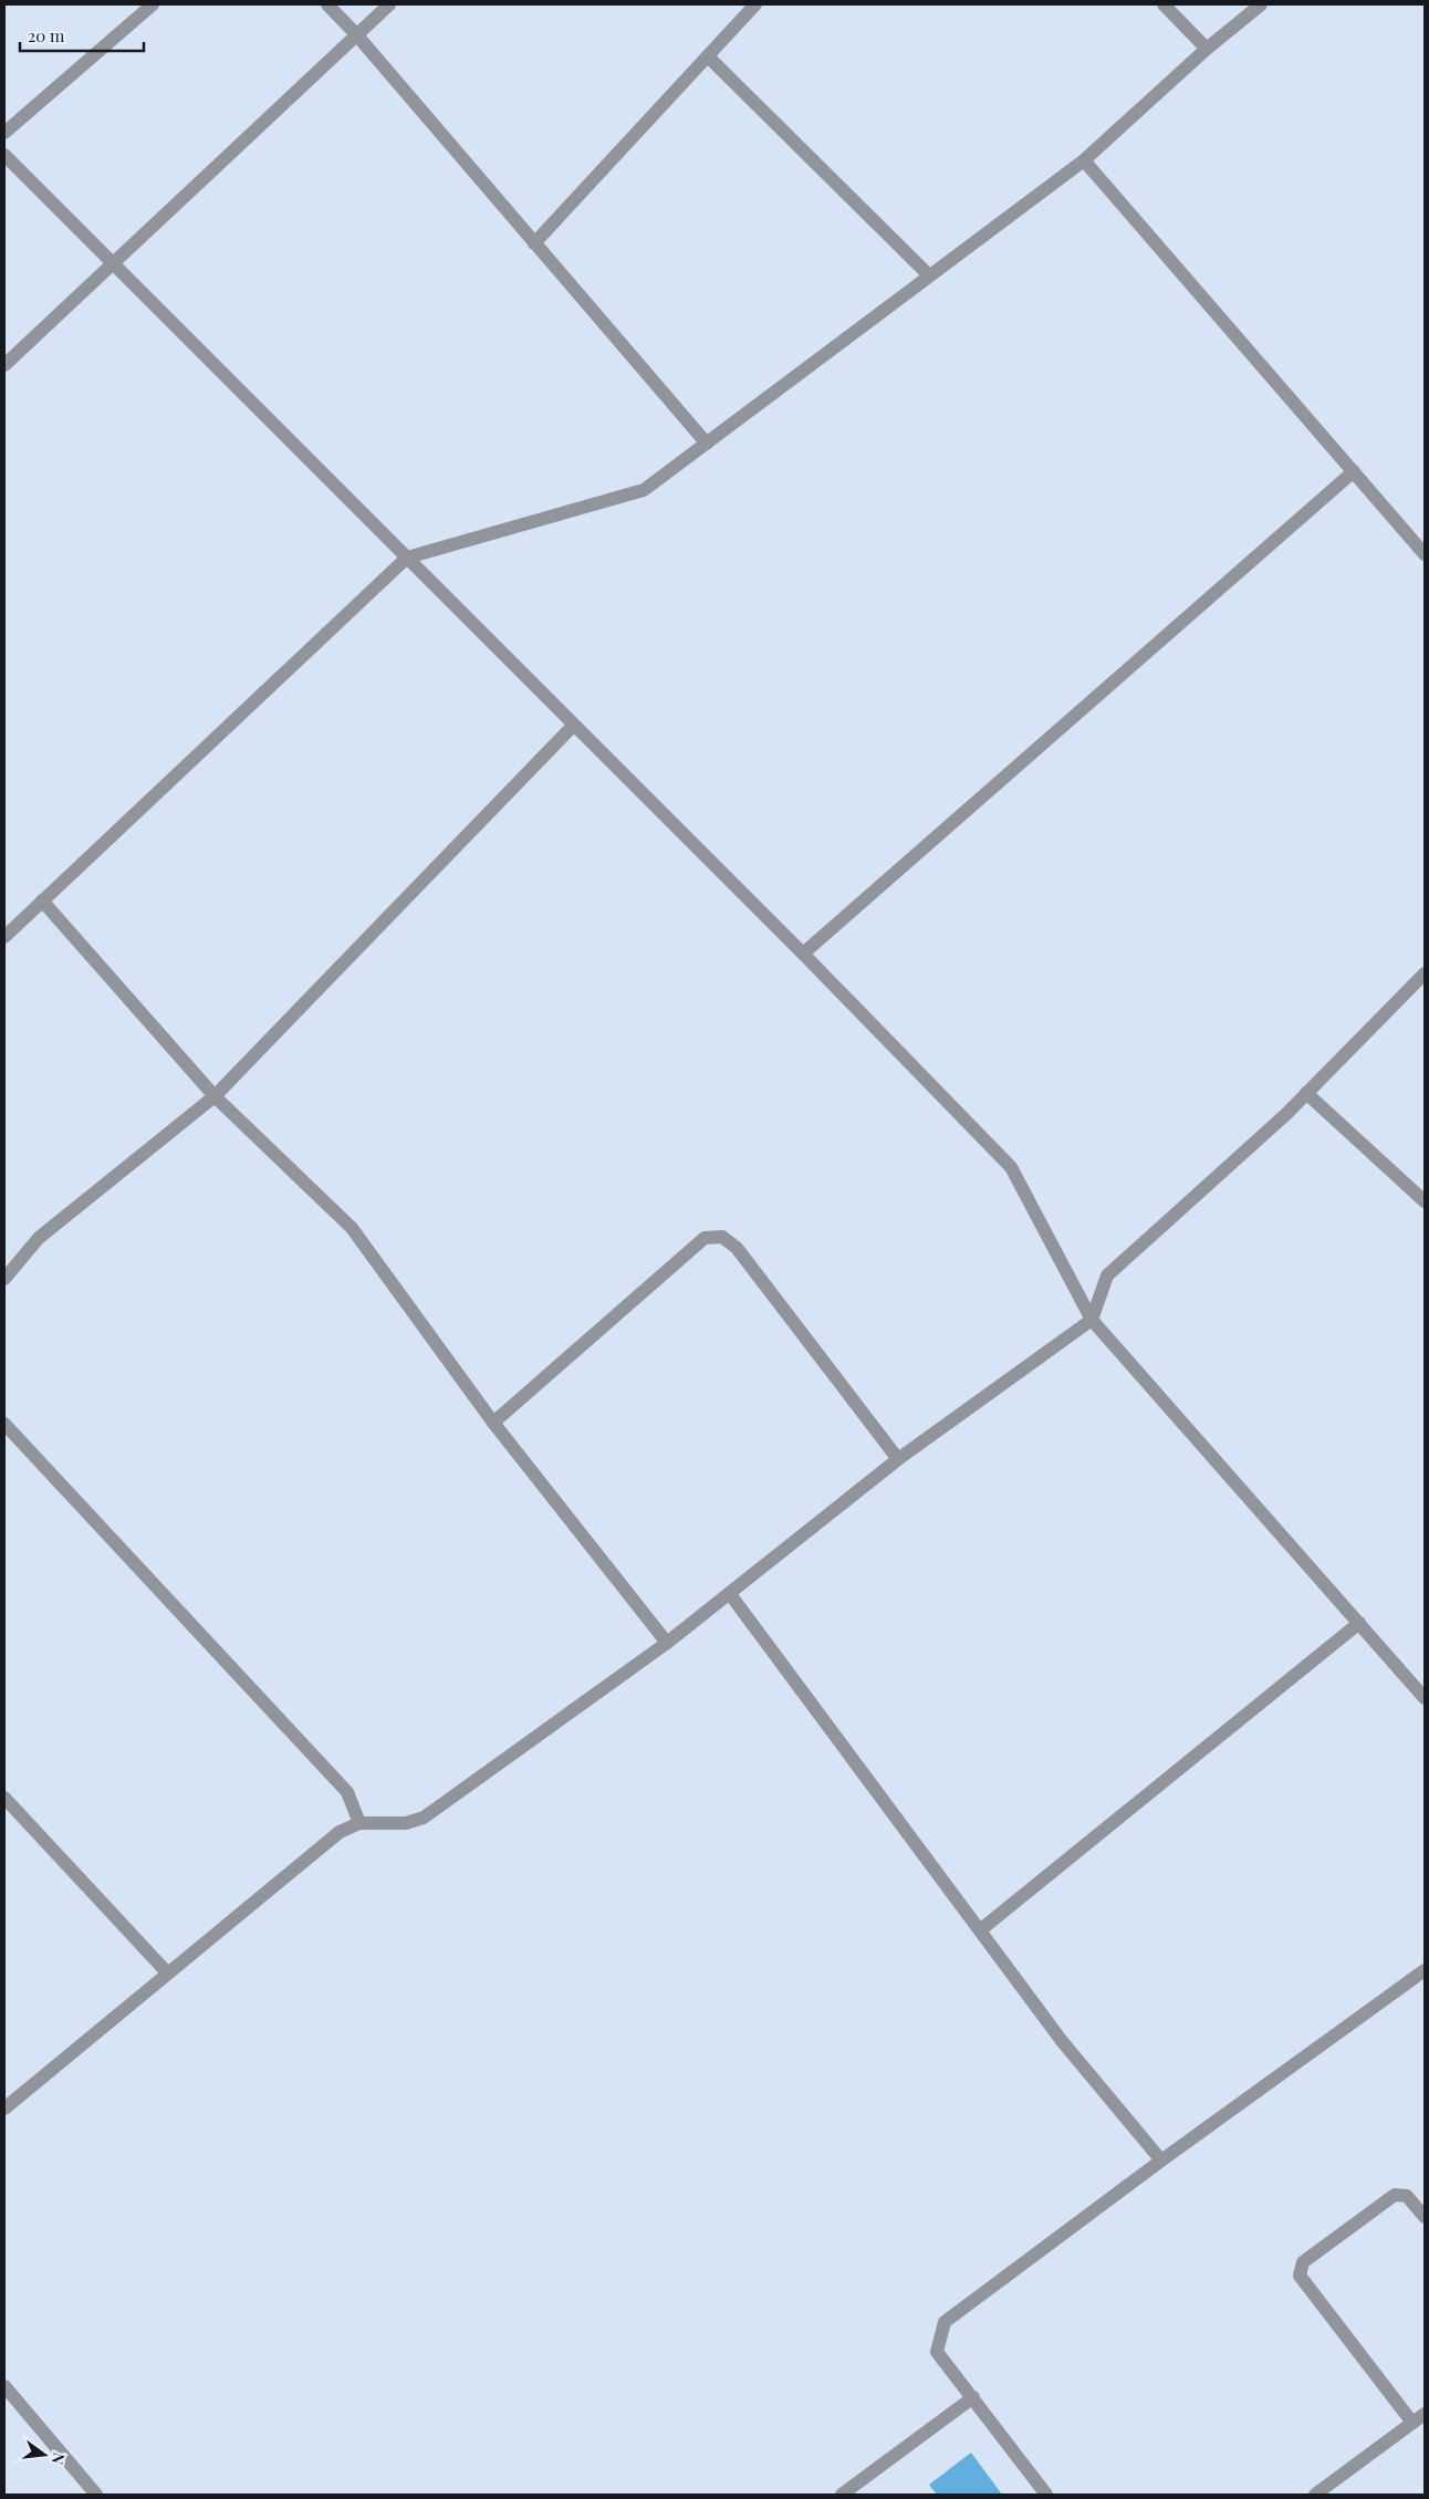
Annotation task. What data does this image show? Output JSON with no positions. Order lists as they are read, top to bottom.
{
  "scale_bar": "20 m",
  "north": "right"
}
